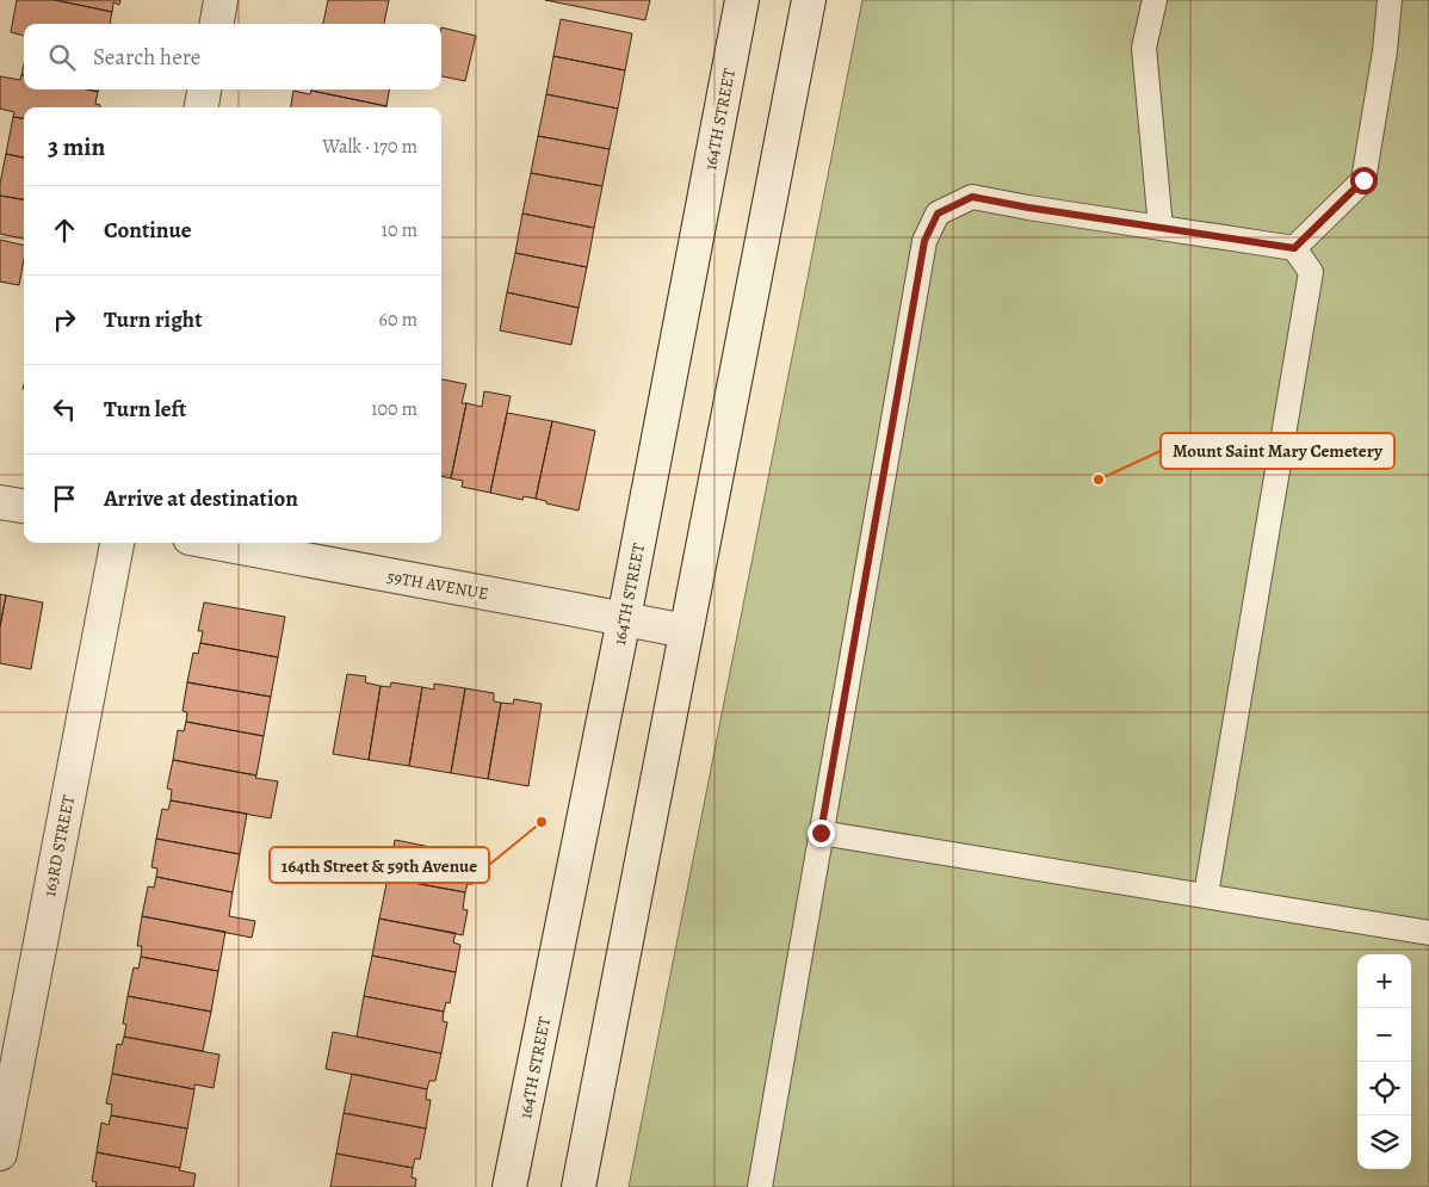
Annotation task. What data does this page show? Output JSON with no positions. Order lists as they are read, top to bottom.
{
  "streets": {
    "street": ["164TH STREET", "59TH AVENUE", "163RD STREET"]
  },
  "crossings": [
    ["164TH STREET", "59TH AVENUE"]
  ],
  "places": ["Mount Saint Mary Cemetery", "164th Street & 59th Avenue"],
  "page": {
    "search": "Search here",
    "heading": ["3 min", "Walk · 170 m"],
    "list": [
      ["Continue", "10 m"],
      ["Turn right", "60 m"],
      ["Turn left", "100 m"],
      "Arrive at destination"
    ],
    "map_buttons": ["+", "−"]
  }
}
